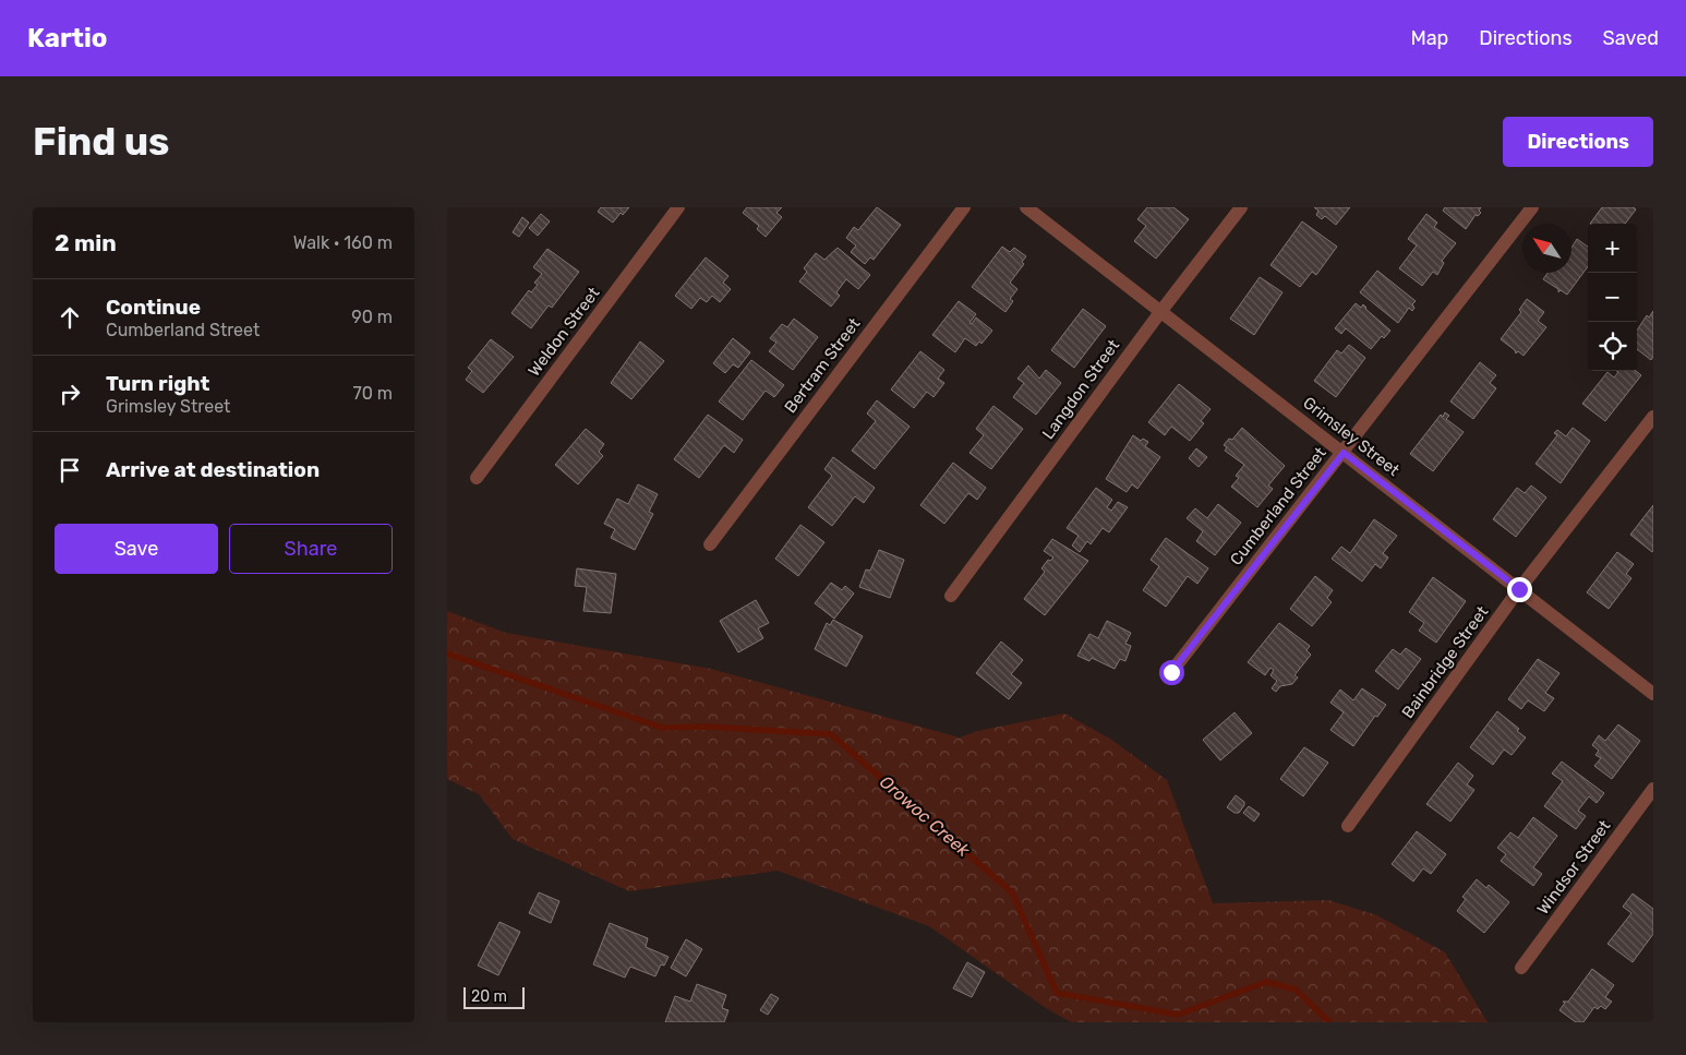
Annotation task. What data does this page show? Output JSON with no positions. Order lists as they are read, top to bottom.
{
  "streets": {
    "street": [
      "Weldon Street",
      "Bertram Street",
      "Langdon Street",
      "Grimsley Street",
      "Cumberland Street",
      "Bainbridge Street",
      "Windsor Street"
    ]
  },
  "crossings": [
    ["Langdon Street", "Grimsley Street"],
    ["Grimsley Street", "Cumberland Street"],
    ["Grimsley Street", "Bainbridge Street"]
  ],
  "water": ["Orowoc Creek"],
  "scale_bar": "20 m",
  "north": "top left",
  "page": {
    "header": "Kartio",
    "nav": ["Map", "Directions", "Saved"],
    "buttons": [
      "Directions",
      ["Save", "Share"]
    ],
    "title": "Find us",
    "heading": ["2 min", "Walk · 160 m"],
    "map_buttons": ["+", "−"],
    "list": [
      ["Continue", "Cumberland Street", "90 m"],
      ["Turn right", "Grimsley Street", "70 m"],
      "Arrive at destination"
    ],
    "scale": "20 m"
  }
}
